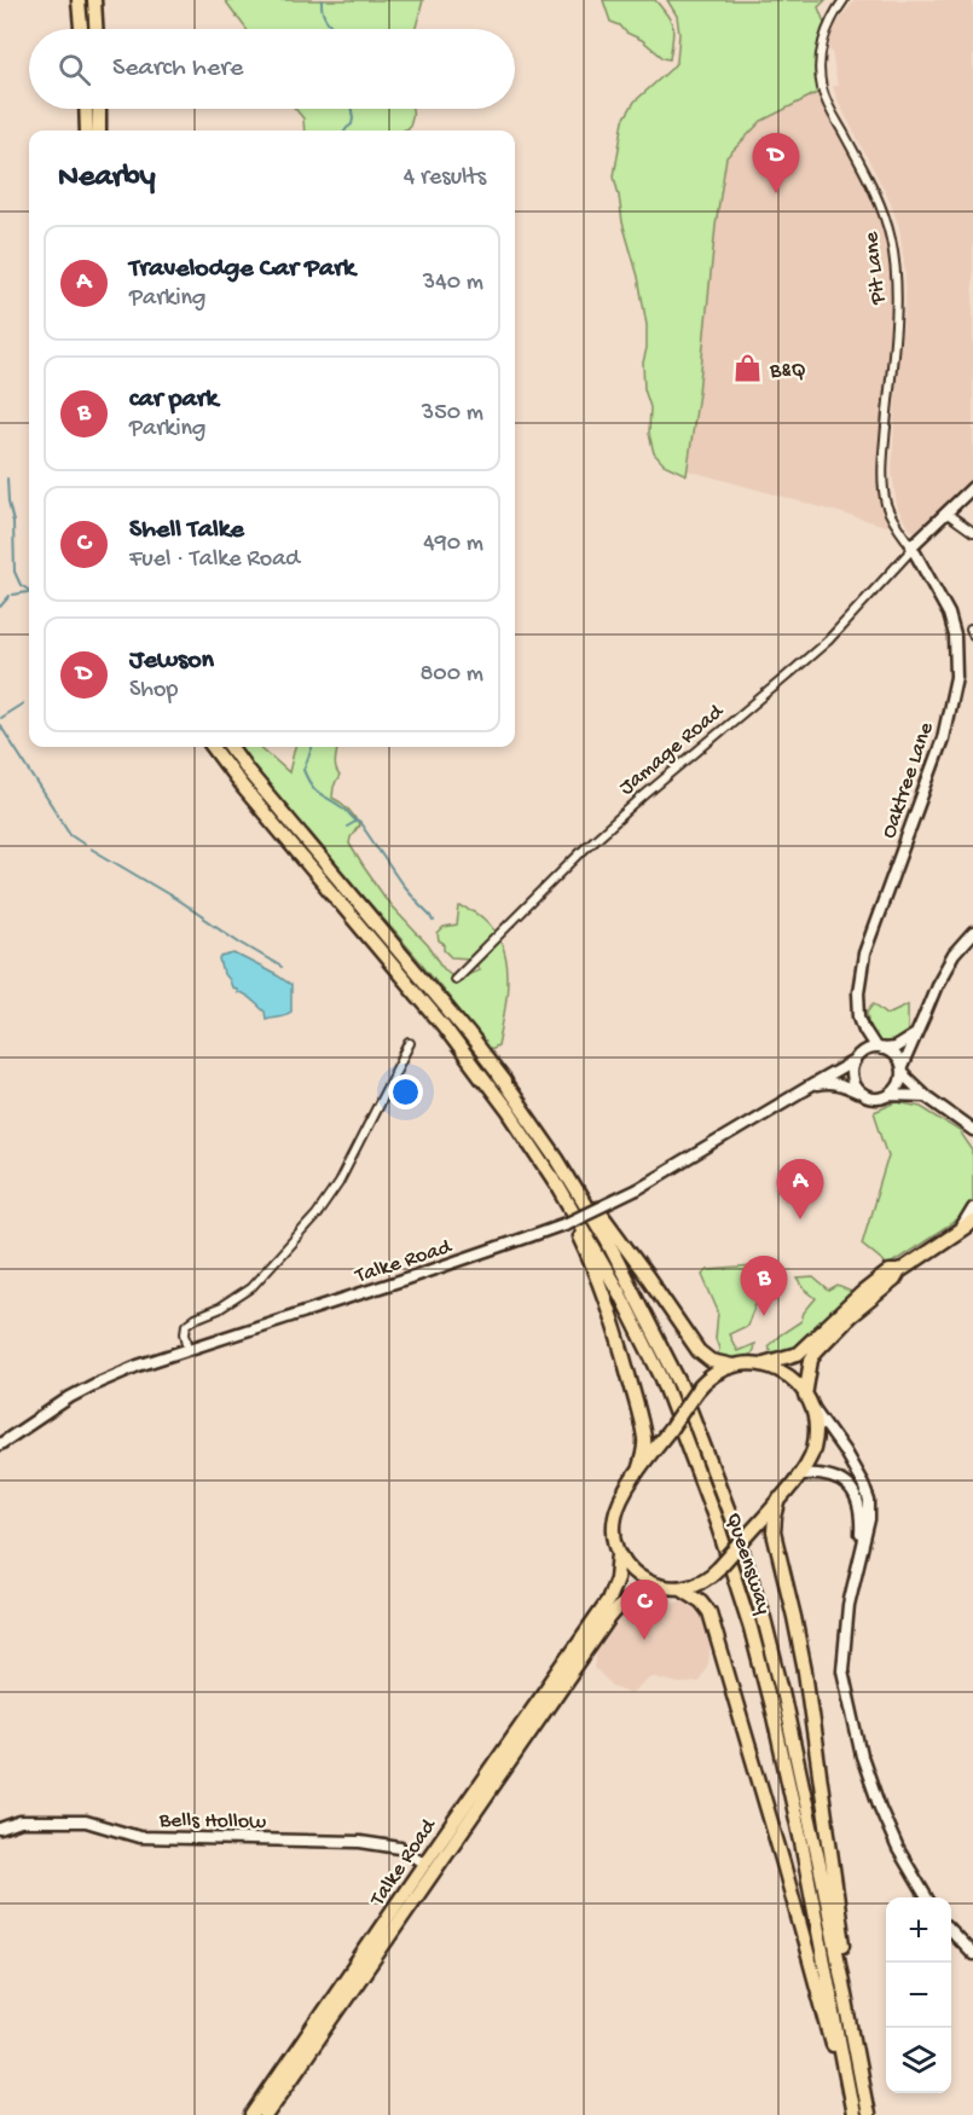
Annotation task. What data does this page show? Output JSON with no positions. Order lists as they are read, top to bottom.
{
  "streets": {
    "highway": ["Talke Road", "Queensway"],
    "street": [
      "Pit Lane",
      "Jamage Road",
      "Oaktree Lane",
      "Bells Hollow"
    ]
  },
  "crossings": [
    ["Pit Lane", "Jamage Road"],
    ["Pit Lane", "Oaktree Lane"],
    ["Jamage Road", "Oaktree Lane"],
    ["Oaktree Lane", "Talke Road"],
    ["Talke Road", "Bells Hollow"]
  ],
  "places": {
    "shop": ["B&Q"]
  },
  "page": {
    "search": "Search here",
    "heading": ["Nearby", "4 results"],
    "pins": [
      "D",
      "A",
      "B",
      "C"
    ],
    "list": [
      {
        "mark": "A",
        "name": "Travelodge Car Park",
        "note": "Parking",
        "value": "340 m"
      },
      {
        "mark": "B",
        "name": "car park",
        "note": "Parking",
        "value": "350 m"
      },
      {
        "mark": "C",
        "name": "Shell Talke",
        "note": "Fuel · Talke Road",
        "value": "490 m"
      },
      {
        "mark": "D",
        "name": "Jewson",
        "note": "Shop",
        "value": "800 m"
      }
    ],
    "map_buttons": ["+", "−"]
  }
}
